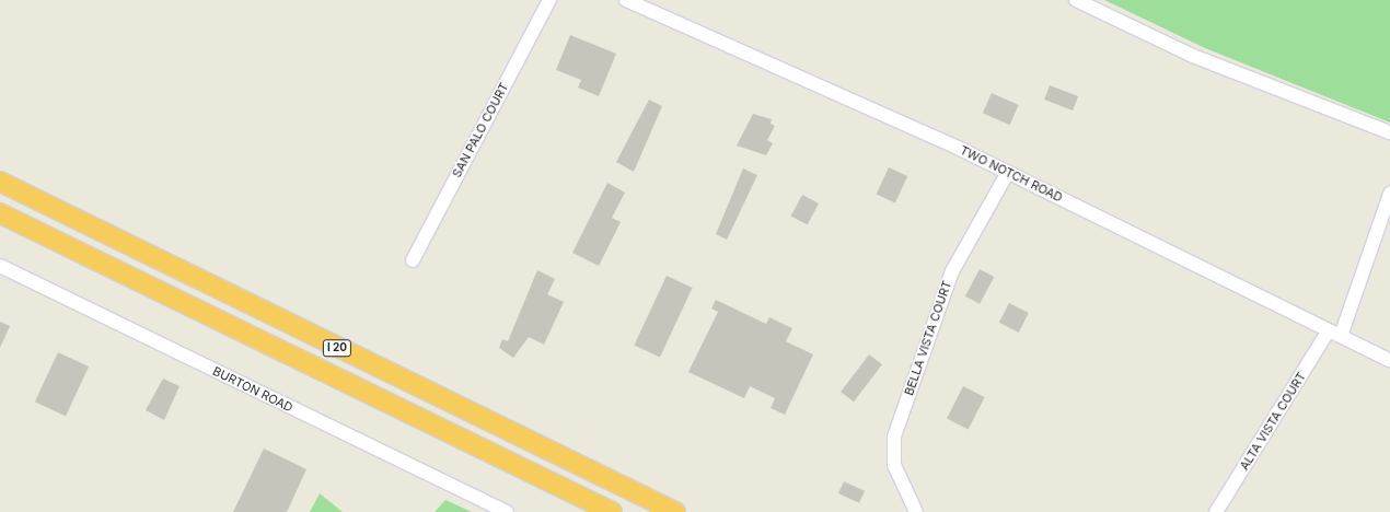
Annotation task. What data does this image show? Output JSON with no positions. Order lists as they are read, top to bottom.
{
  "streets": {
    "highway": ["I 20"],
    "street": [
      "SAN PALO COURT",
      "TWO NOTCH ROAD",
      "BELLA VISTA COURT",
      "BURTON ROAD",
      "ALTA VISTA COURT"
    ]
  },
  "crossings": [
    ["TWO NOTCH ROAD", "BELLA VISTA COURT"],
    ["TWO NOTCH ROAD", "ALTA VISTA COURT"]
  ]
}
